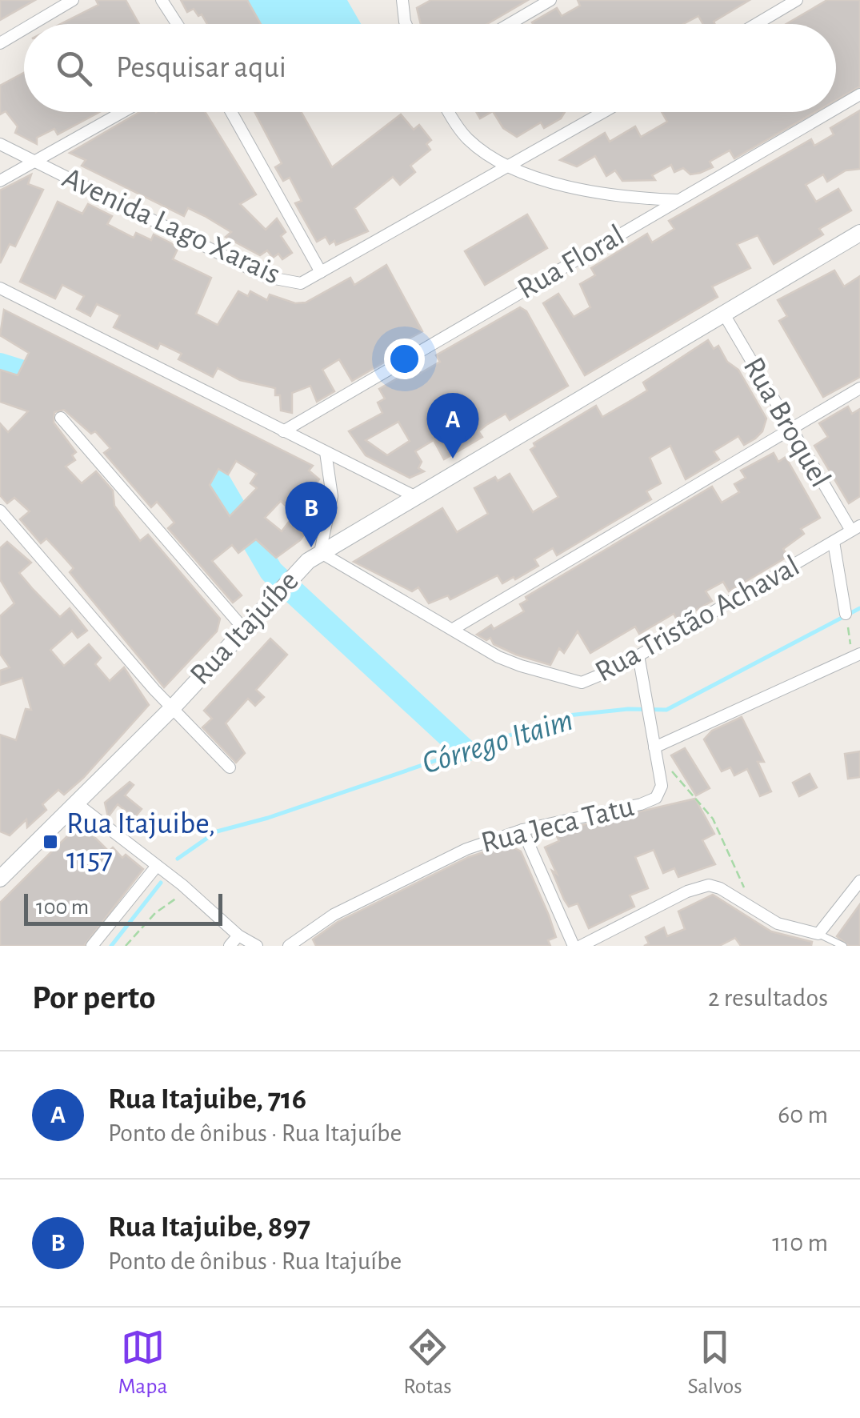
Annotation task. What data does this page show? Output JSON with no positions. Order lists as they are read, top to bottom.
{
  "streets": {
    "main road": ["Rua Itajuíbe"],
    "street": [
      "Avenida Lago Xarais",
      "Rua Floral",
      "Rua Broquel",
      "Rua Tristão Achaval",
      "Rua Jeca Tatu"
    ]
  },
  "crossings": [
    ["Rua Broquel", "Rua Tristão Achaval"],
    ["Rua Broquel", "Rua Itajuíbe"],
    ["Rua Tristão Achaval", "Rua Itajuíbe"],
    ["Rua Tristão Achaval", "Rua Jeca Tatu"]
  ],
  "water": ["Córrego Itaim"],
  "places": {
    "transit": ["Rua Itajuibe, 1157"]
  },
  "scale_bar": "100 m",
  "page": {
    "search": "Pesquisar aqui",
    "pins": ["A", "B"],
    "scale": "100 m",
    "heading": ["Por perto", "2 resultados"],
    "list": [
      {
        "mark": "A",
        "name": "Rua Itajuibe, 716",
        "note": "Ponto de ônibus · Rua Itajuíbe",
        "value": "60 m"
      },
      {
        "mark": "B",
        "name": "Rua Itajuibe, 897",
        "note": "Ponto de ônibus · Rua Itajuíbe",
        "value": "110 m"
      }
    ],
    "nav": ["Mapa", "Rotas", "Salvos"]
  }
}
